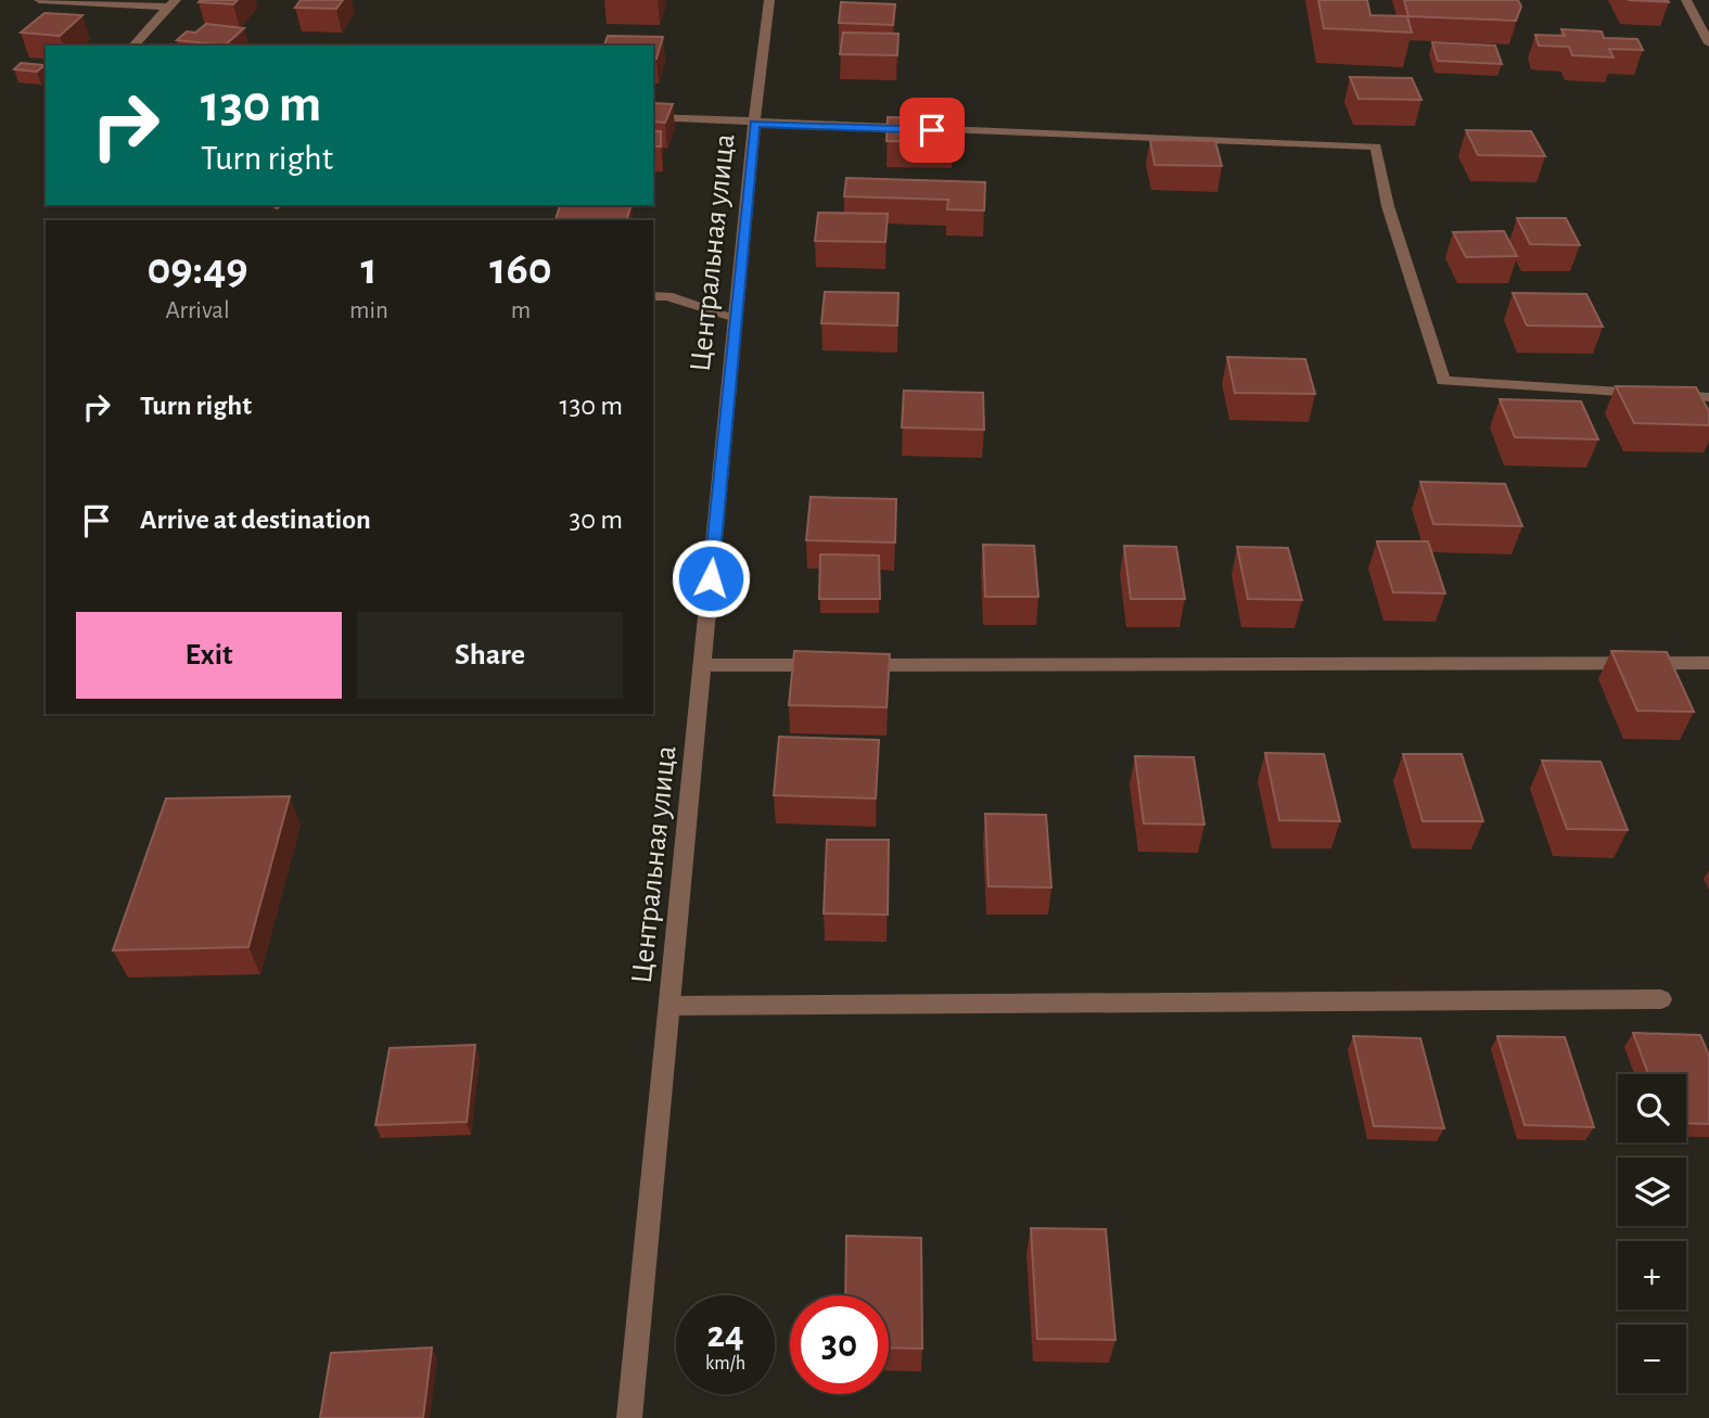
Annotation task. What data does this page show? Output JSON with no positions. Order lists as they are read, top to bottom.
{
  "streets": {
    "street": ["Центральная улица"]
  },
  "page": {
    "turn": ["130 m", "Turn right"],
    "eta": [
      "09:49",
      "Arrival",
      "1",
      "min",
      "160",
      "m"
    ],
    "list": [
      {
        "name": "Turn right",
        "value": "130 m"
      },
      {
        "name": "Arrive at destination",
        "value": "30 m"
      }
    ],
    "buttons": ["Exit", "Share"],
    "map_buttons": ["+", "−"],
    "speed": "24 km/h",
    "limit": "30"
  }
}
